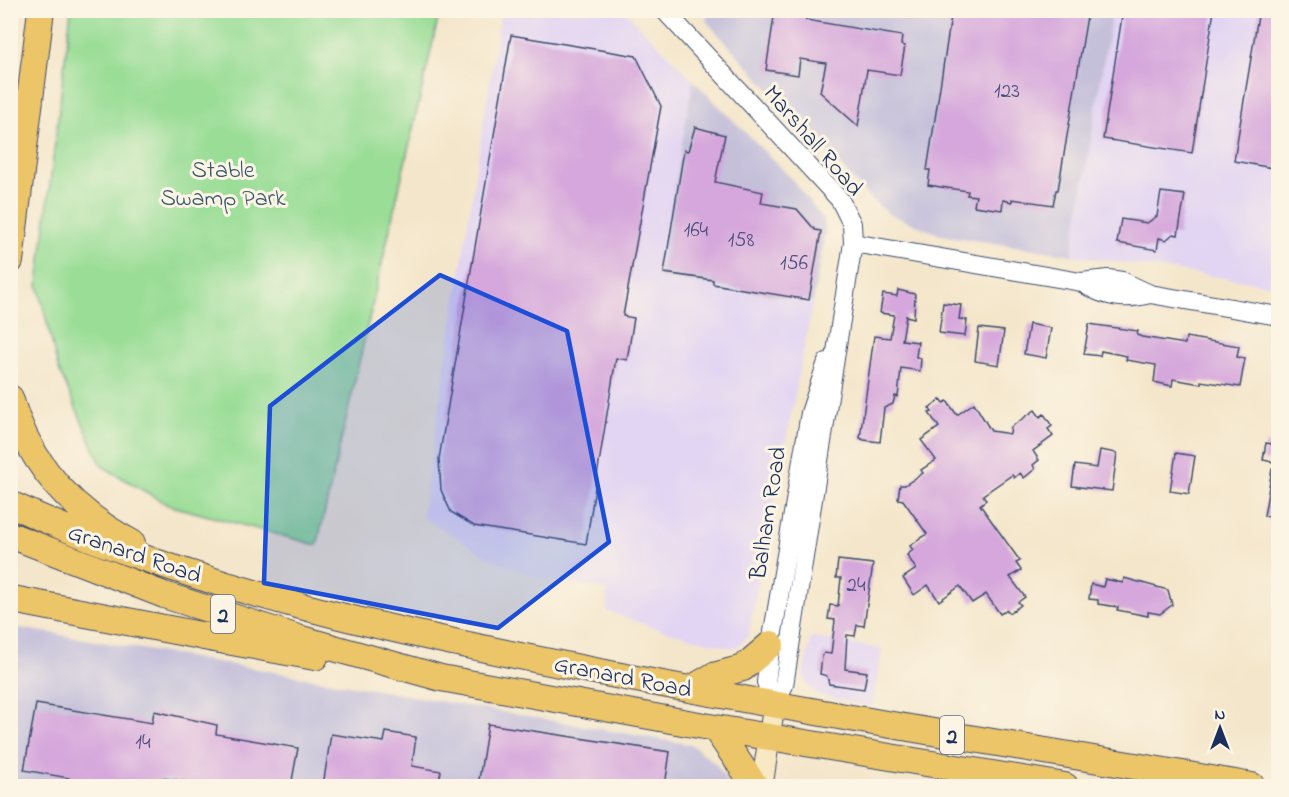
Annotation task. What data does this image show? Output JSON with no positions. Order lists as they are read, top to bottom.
{
  "streets": {
    "highway": ["Granard Road", "2"],
    "main road": ["Balham Road"],
    "street": ["Marshall Road"]
  },
  "crossings": [
    ["Marshall Road", "Balham Road"],
    ["Balham Road", "Granard Road"]
  ],
  "parks": ["Stable Swamp Park"],
  "house_numbers": [
    "123",
    "164",
    "158",
    "156",
    "24",
    "14"
  ],
  "north": "top"
}
